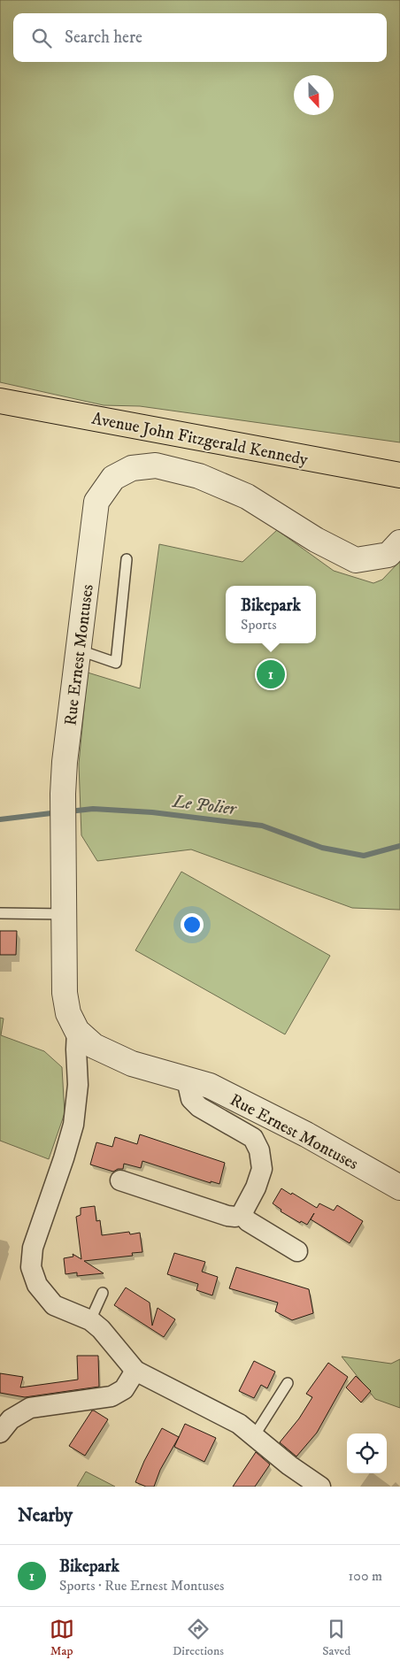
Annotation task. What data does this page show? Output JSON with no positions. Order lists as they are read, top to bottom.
{
  "streets": {
    "main road": ["Avenue John Fitzgerald Kennedy"],
    "street": ["Rue Ernest Montuses"]
  },
  "water": ["Le Polier"],
  "north": "bottom",
  "page": {
    "search": "Search here",
    "popup": ["Bikepark", "Sports"],
    "pins": "1",
    "heading": "Nearby",
    "list": [
      {
        "mark": "1",
        "name": "Bikepark",
        "note": "Sports · Rue Ernest Montuses",
        "value": "100 m"
      }
    ],
    "nav": ["Map", "Directions", "Saved"]
  }
}
